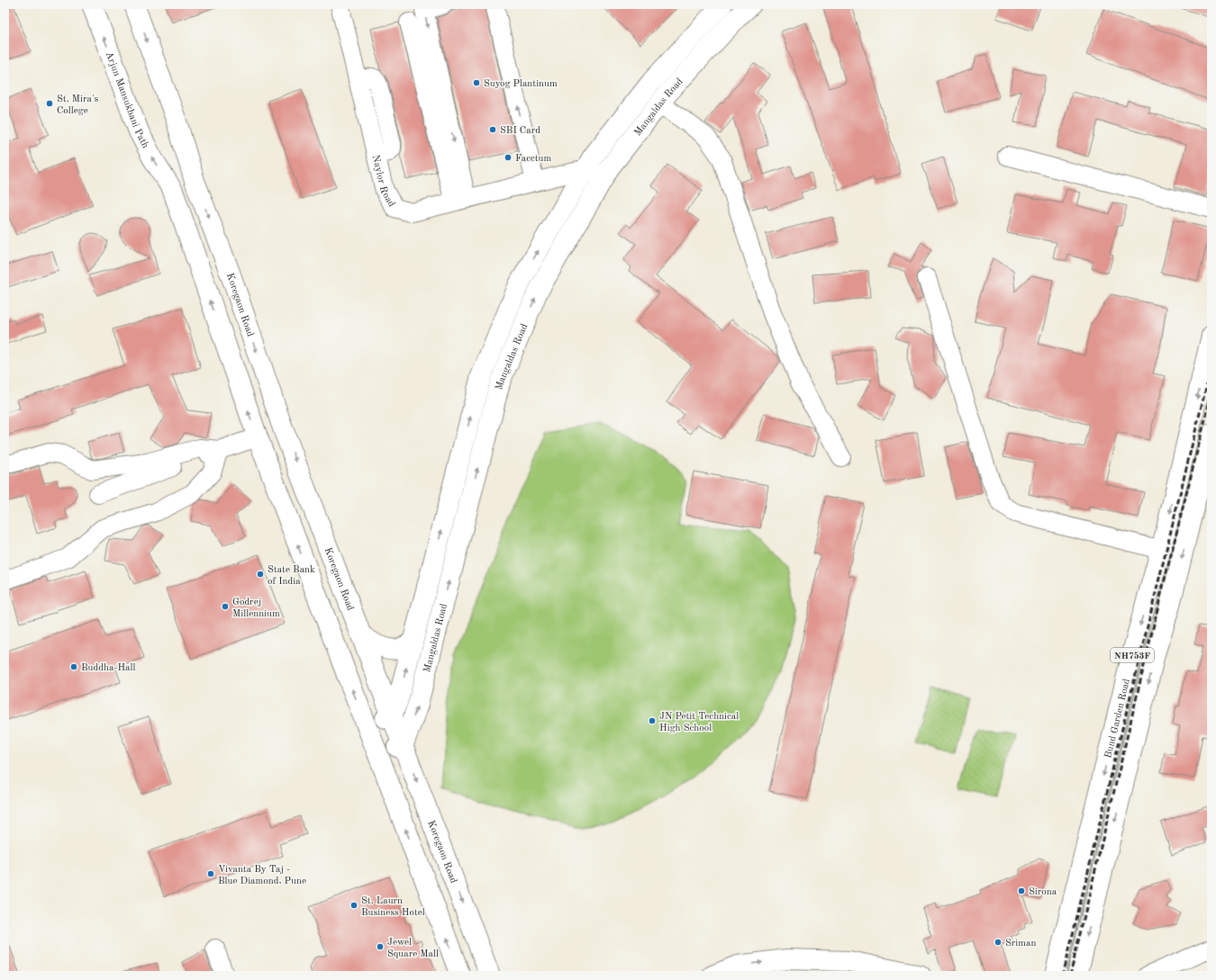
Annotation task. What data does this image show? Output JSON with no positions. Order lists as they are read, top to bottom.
{
  "streets": {
    "main road": [
      "Arjun Mansukhani Path",
      "Mangaldas Road",
      "Koregaon Road",
      "NH753F",
      "Bund Garden Road"
    ],
    "street": ["Naylor Road"]
  },
  "crossings": [
    ["Mangaldas Road", "Naylor Road"],
    ["Mangaldas Road", "Koregaon Road"]
  ],
  "one_way": ["Arjun Mansukhani Path", "Mangaldas Road"],
  "places": [
    "Suyog Plantinum",
    "St. Mira's College",
    "SBI Card",
    "Facctum",
    "State Bank of India",
    "Godrej Millennium",
    "Buddha-Hall",
    "JN Petit Technical High School",
    "Vivanta By Taj - Blue Diamond, Pune",
    "Sirona",
    "St. Laurn Business Hotel",
    "Sriman",
    "Jewel Square Mall"
  ]
}
